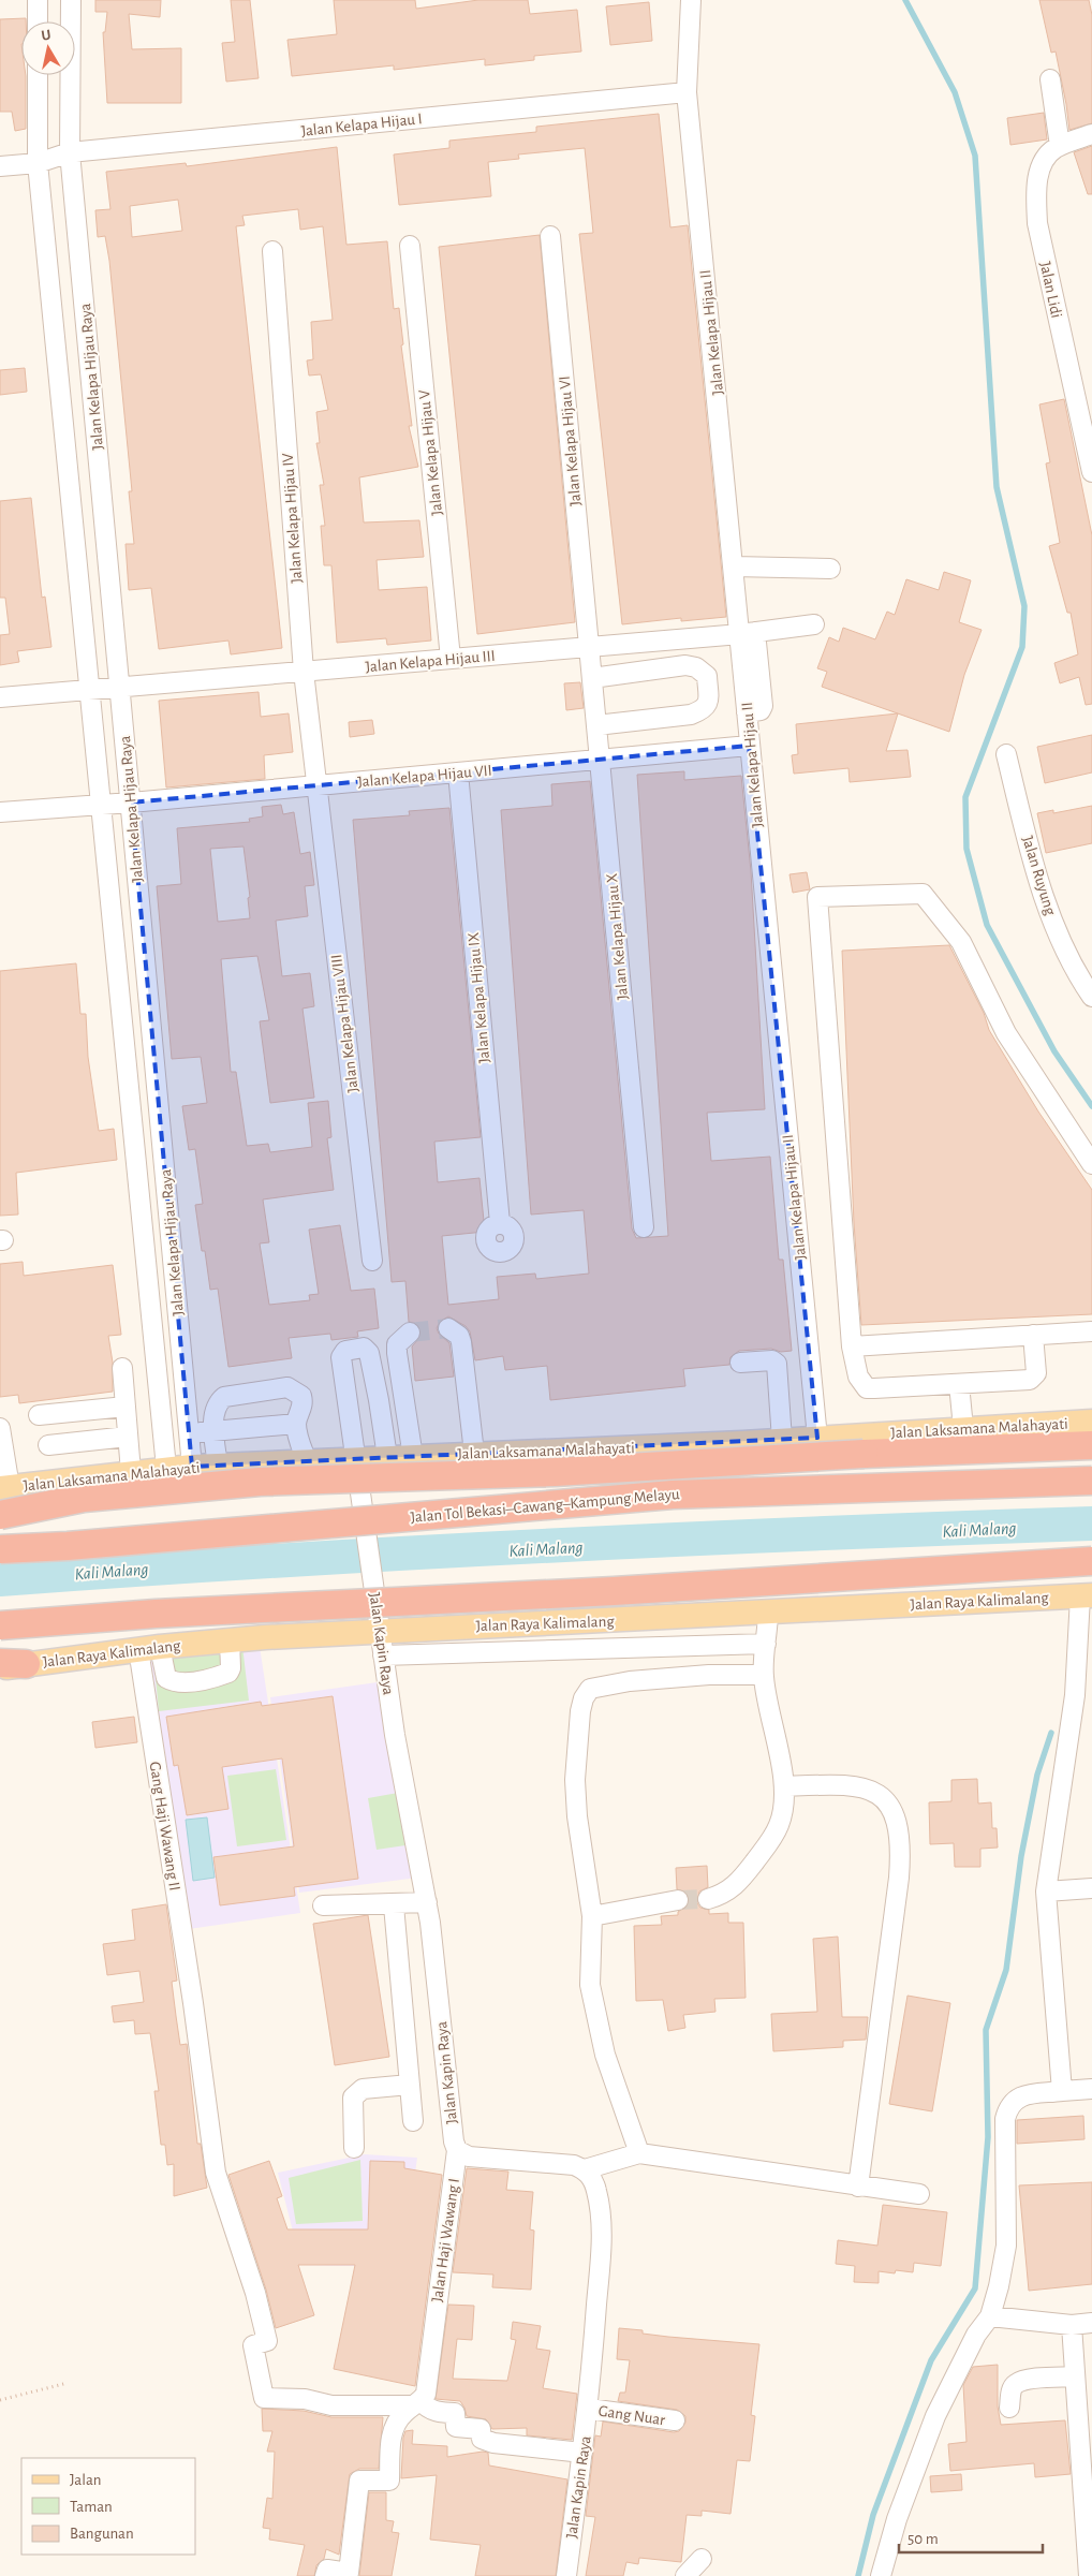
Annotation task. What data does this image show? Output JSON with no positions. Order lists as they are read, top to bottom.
{
  "streets": {
    "highway": ["Jalan Tol Bekasi–Cawang–Kampung Melayu"],
    "main road": ["Jalan Laksamana Malahayati", "Jalan Raya Kalimalang"],
    "street": [
      "Jalan Kelapa Hijau I",
      "Jalan Lidi",
      "Jalan Kelapa Hijau II",
      "Jalan Kelapa Hijau Raya",
      "Jalan Kelapa Hijau VI",
      "Jalan Kelapa Hijau V",
      "Jalan Kelapa Hijau IV",
      "Jalan Kelapa Hijau III",
      "Jalan Kelapa Hijau VII",
      "Jalan Ruyung",
      "Jalan Kelapa Hijau X",
      "Jalan Kelapa Hijau IX",
      "Jalan Kelapa Hijau VIII",
      "Jalan Kapin Raya",
      "Gang Haji Wawang II",
      "Jalan Haji Wawang I",
      "Gang Nuar"
    ]
  },
  "crossings": [
    ["Jalan Kelapa Hijau I", "Jalan Kelapa Hijau II"],
    ["Jalan Kelapa Hijau I", "Jalan Kelapa Hijau Raya"],
    ["Jalan Kelapa Hijau II", "Jalan Kelapa Hijau III"],
    ["Jalan Kelapa Hijau II", "Jalan Kelapa Hijau VII"],
    ["Jalan Kelapa Hijau II", "Jalan Laksamana Malahayati"],
    ["Jalan Kelapa Hijau Raya", "Jalan Kelapa Hijau III"],
    ["Jalan Kelapa Hijau Raya", "Jalan Kelapa Hijau VII"],
    ["Jalan Kelapa Hijau Raya", "Jalan Laksamana Malahayati"],
    ["Jalan Kelapa Hijau VI", "Jalan Kelapa Hijau III"],
    ["Jalan Kelapa Hijau VI", "Jalan Kelapa Hijau X"],
    ["Jalan Kelapa Hijau V", "Jalan Kelapa Hijau III"],
    ["Jalan Kelapa Hijau IV", "Jalan Kelapa Hijau III"],
    ["Jalan Kelapa Hijau IV", "Jalan Kelapa Hijau VII"],
    ["Jalan Kelapa Hijau IV", "Jalan Kelapa Hijau VIII"],
    ["Jalan Kelapa Hijau III", "Jalan Kelapa Hijau X"],
    ["Jalan Kelapa Hijau VII", "Jalan Kelapa Hijau X"],
    ["Jalan Kelapa Hijau VII", "Jalan Kelapa Hijau IX"],
    ["Jalan Kelapa Hijau VII", "Jalan Kelapa Hijau VIII"],
    ["Jalan Laksamana Malahayati", "Jalan Kapin Raya"],
    ["Jalan Raya Kalimalang", "Jalan Kapin Raya"],
    ["Jalan Raya Kalimalang", "Gang Haji Wawang II"],
    ["Jalan Kapin Raya", "Jalan Haji Wawang I"],
    ["Jalan Kapin Raya", "Gang Nuar"],
    ["Gang Haji Wawang II", "Jalan Haji Wawang I"]
  ],
  "water": ["Kali Malang"],
  "legend": ["Jalan", "Taman", "Bangunan"],
  "scale_bar": "50 m",
  "north": "top"
}
